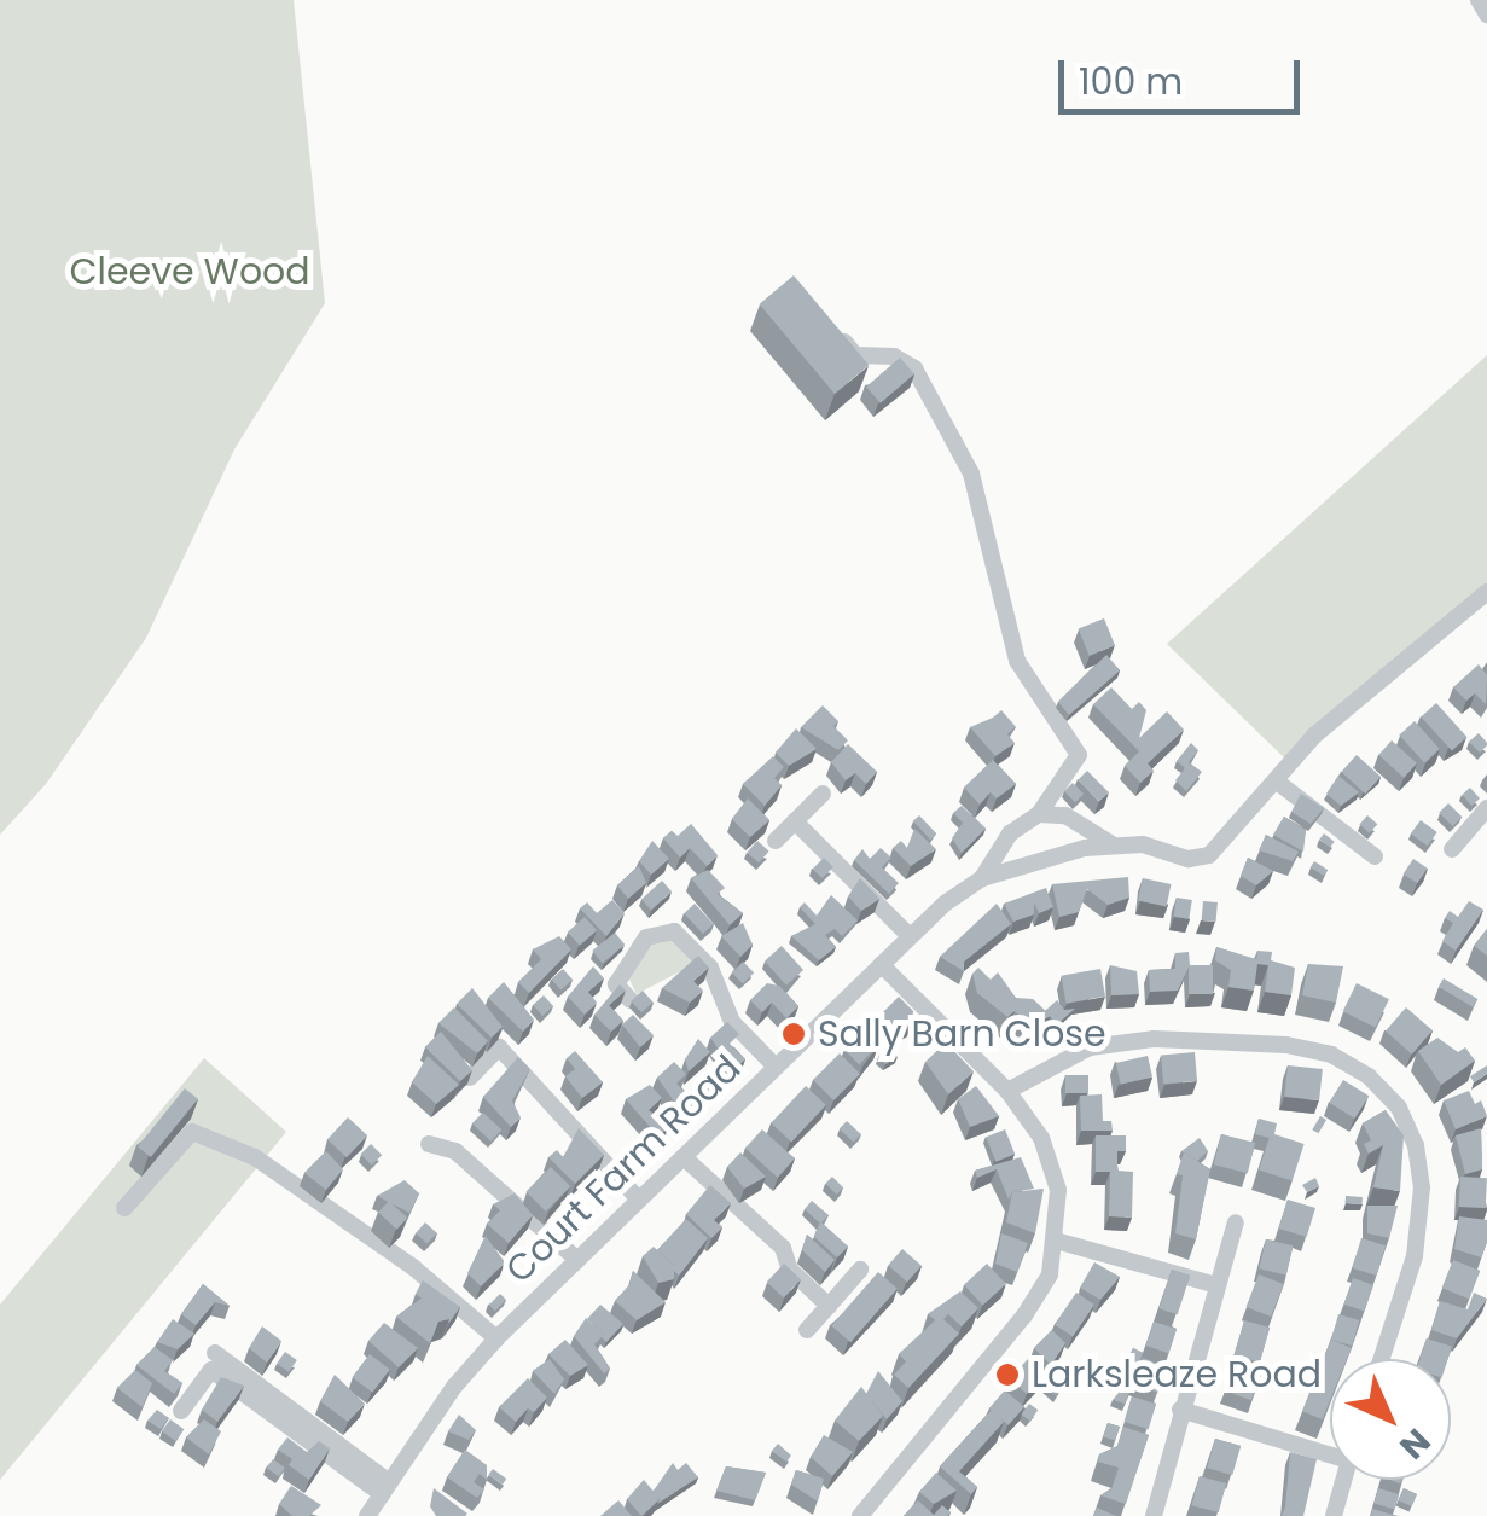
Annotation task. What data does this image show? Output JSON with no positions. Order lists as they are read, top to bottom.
{
  "streets": {
    "street": ["Court Farm Road"]
  },
  "parks": ["Cleeve Wood"],
  "places": ["Sally Barn Close", "Larksleaze Road"],
  "scale_bar": "100 m",
  "north": "bottom right"
}
